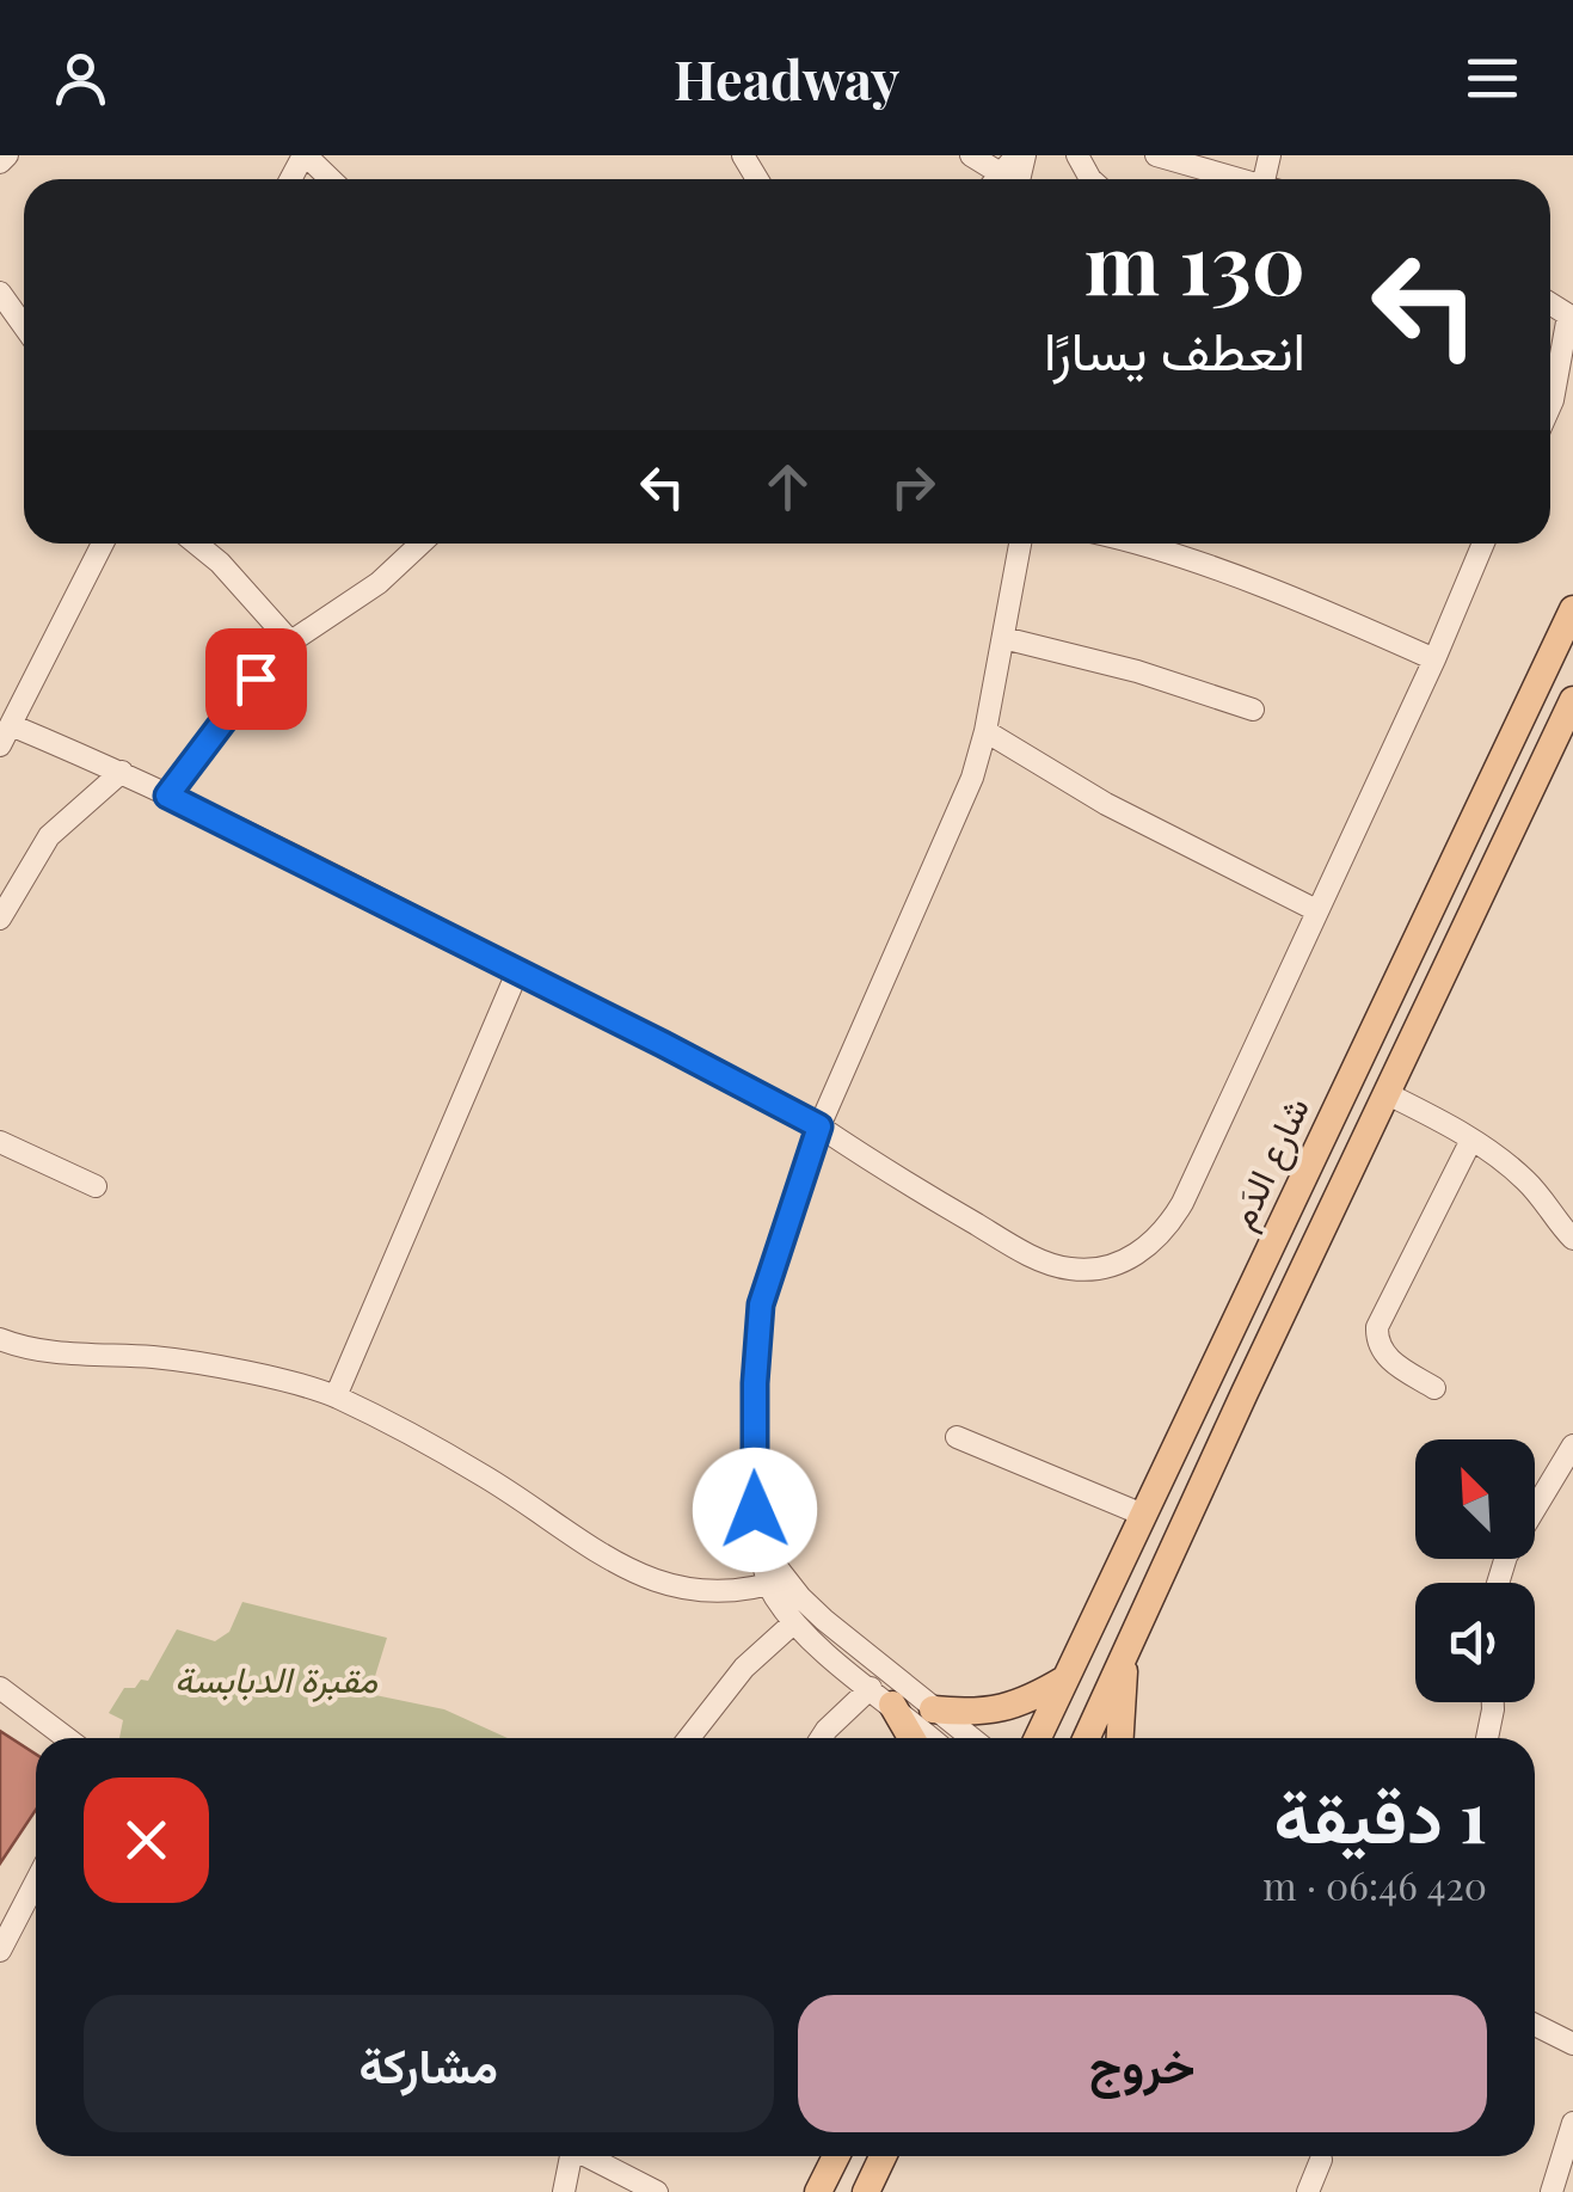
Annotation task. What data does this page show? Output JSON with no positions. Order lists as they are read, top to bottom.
{
  "streets": {
    "main road": ["شارع الدَم"]
  },
  "parks": ["مقبرة الدبابسة"],
  "north": "top left",
  "page": {
    "header": "Headway",
    "turn": ["130 m", "انعطف يسارًا"],
    "heading": ["1 دقيقة", "420 m · 06:46"],
    "buttons": ["خروج", "مشاركة"]
  }
}
